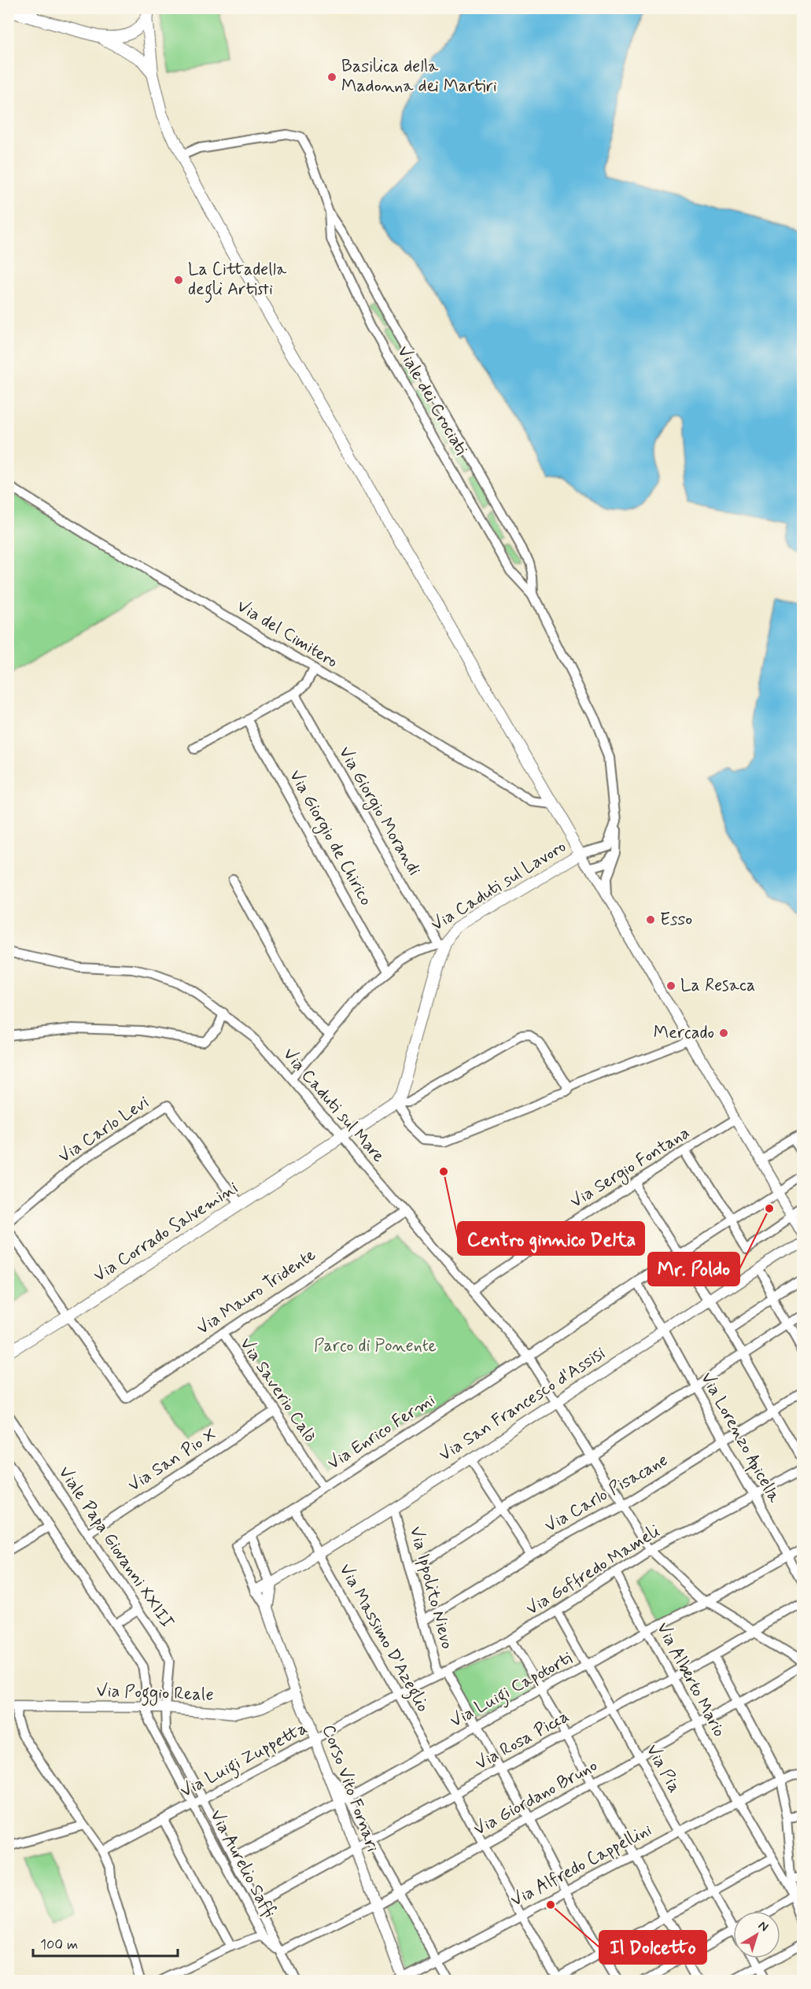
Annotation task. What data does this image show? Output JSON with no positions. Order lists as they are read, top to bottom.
{
  "streets": {
    "main road": ["Via Caduti sul Lavoro", "Via Corrado Salvemini"],
    "street": [
      "Viale dei Crociati",
      "Via del Cimitero",
      "Via Giorgio Morandi",
      "Via Giorgio de Chirico",
      "Via Caduti sul Mare",
      "Via Carlo Levi",
      "Via Sergio Fontana",
      "Via Mauro Tridente",
      "Via Saverio Calò",
      "Via San Francesco d'Assisi",
      "Via Enrico Fermi",
      "Via Lorenzo Apicella",
      "Via San Pio X",
      "Via Carlo Pisacane",
      "Viale Papa Giovanni XXIII",
      "Via Goffredo Mameli",
      "Via Ippolito Nievo",
      "Via Massimo D'Azeglio",
      "Via Alberto Mario",
      "Via Luigi Capotorti",
      "Via Poggio Reale",
      "Via Rosa Picca",
      "Via Luigi Zuppetta",
      "Via Pia",
      "Corso Vito Fornari",
      "Via Giordano Bruno",
      "Via Aurelio Saffi",
      "Via Alfredo Cappellini"
    ]
  },
  "crossings": [
    ["Viale dei Crociati", "Via Caduti sul Lavoro"],
    ["Via Giorgio Morandi", "Via Caduti sul Lavoro"],
    ["Via Giorgio de Chirico", "Via Caduti sul Lavoro"],
    ["Via Caduti sul Lavoro", "Via Caduti sul Mare"],
    ["Via Caduti sul Mare", "Via Sergio Fontana"],
    ["Via Caduti sul Mare", "Via Corrado Salvemini"],
    ["Via Caduti sul Mare", "Via Mauro Tridente"],
    ["Via Caduti sul Mare", "Via San Francesco d'Assisi"],
    ["Via Caduti sul Mare", "Via Enrico Fermi"],
    ["Via Caduti sul Mare", "Via Carlo Pisacane"],
    ["Via Caduti sul Mare", "Via Goffredo Mameli"],
    ["Via Caduti sul Mare", "Via Luigi Capotorti"],
    ["Via Caduti sul Mare", "Via Rosa Picca"],
    ["Via Carlo Levi", "Via Corrado Salvemini"],
    ["Via Corrado Salvemini", "Via Mauro Tridente"],
    ["Via Mauro Tridente", "Via Saverio Calò"],
    ["Via Saverio Calò", "Via Enrico Fermi"],
    ["Via Saverio Calò", "Via San Pio X"],
    ["Via San Francesco d'Assisi", "Via Lorenzo Apicella"],
    ["Via San Francesco d'Assisi", "Via Ippolito Nievo"],
    ["Via San Francesco d'Assisi", "Via Massimo D'Azeglio"],
    ["Via San Francesco d'Assisi", "Corso Vito Fornari"],
    ["Via Enrico Fermi", "Via Lorenzo Apicella"],
    ["Via Enrico Fermi", "Via Massimo D'Azeglio"],
    ["Via Enrico Fermi", "Corso Vito Fornari"],
    ["Via Lorenzo Apicella", "Via Carlo Pisacane"],
    ["Via Lorenzo Apicella", "Via Goffredo Mameli"],
    ["Via Lorenzo Apicella", "Via Luigi Capotorti"],
    ["Via San Pio X", "Viale Papa Giovanni XXIII"],
    ["Via Carlo Pisacane", "Via Ippolito Nievo"],
    ["Viale Papa Giovanni XXIII", "Via Poggio Reale"],
    ["Viale Papa Giovanni XXIII", "Via Aurelio Saffi"],
    ["Via Goffredo Mameli", "Via Ippolito Nievo"],
    ["Via Goffredo Mameli", "Via Massimo D'Azeglio"],
    ["Via Goffredo Mameli", "Via Alberto Mario"],
    ["Via Goffredo Mameli", "Via Luigi Zuppetta"],
    ["Via Goffredo Mameli", "Via Pia"],
    ["Via Ippolito Nievo", "Via Luigi Capotorti"],
    ["Via Ippolito Nievo", "Via Rosa Picca"],
    ["Via Ippolito Nievo", "Via Giordano Bruno"],
    ["Via Ippolito Nievo", "Via Alfredo Cappellini"],
    ["Via Massimo D'Azeglio", "Via Luigi Capotorti"],
    ["Via Massimo D'Azeglio", "Via Rosa Picca"],
    ["Via Massimo D'Azeglio", "Via Luigi Zuppetta"],
    ["Via Massimo D'Azeglio", "Via Giordano Bruno"],
    ["Via Massimo D'Azeglio", "Via Alfredo Cappellini"],
    ["Via Alberto Mario", "Via Luigi Capotorti"],
    ["Via Alberto Mario", "Via Rosa Picca"],
    ["Via Alberto Mario", "Via Giordano Bruno"],
    ["Via Alberto Mario", "Via Alfredo Cappellini"],
    ["Via Luigi Capotorti", "Via Pia"],
    ["Via Luigi Capotorti", "Corso Vito Fornari"],
    ["Via Luigi Capotorti", "Via Aurelio Saffi"],
    ["Via Poggio Reale", "Corso Vito Fornari"],
    ["Via Poggio Reale", "Via Aurelio Saffi"],
    ["Via Rosa Picca", "Via Pia"],
    ["Via Rosa Picca", "Corso Vito Fornari"],
    ["Via Rosa Picca", "Via Aurelio Saffi"],
    ["Via Luigi Zuppetta", "Corso Vito Fornari"],
    ["Via Luigi Zuppetta", "Via Aurelio Saffi"],
    ["Via Pia", "Via Giordano Bruno"],
    ["Via Pia", "Via Alfredo Cappellini"],
    ["Corso Vito Fornari", "Via Giordano Bruno"],
    ["Corso Vito Fornari", "Via Alfredo Cappellini"],
    ["Via Giordano Bruno", "Via Aurelio Saffi"]
  ],
  "parks": ["Parco di Ponente"],
  "places": [
    "Basilica della Madonna dei Martiri",
    "La Cittadella degli Artisti",
    "Esso",
    "La Resaca",
    "Mercado",
    "Centro ginnico Delta",
    "Mr. Poldo",
    "Il Dolcetto"
  ],
  "scale_bar": "100 m",
  "north": "top right"
}
